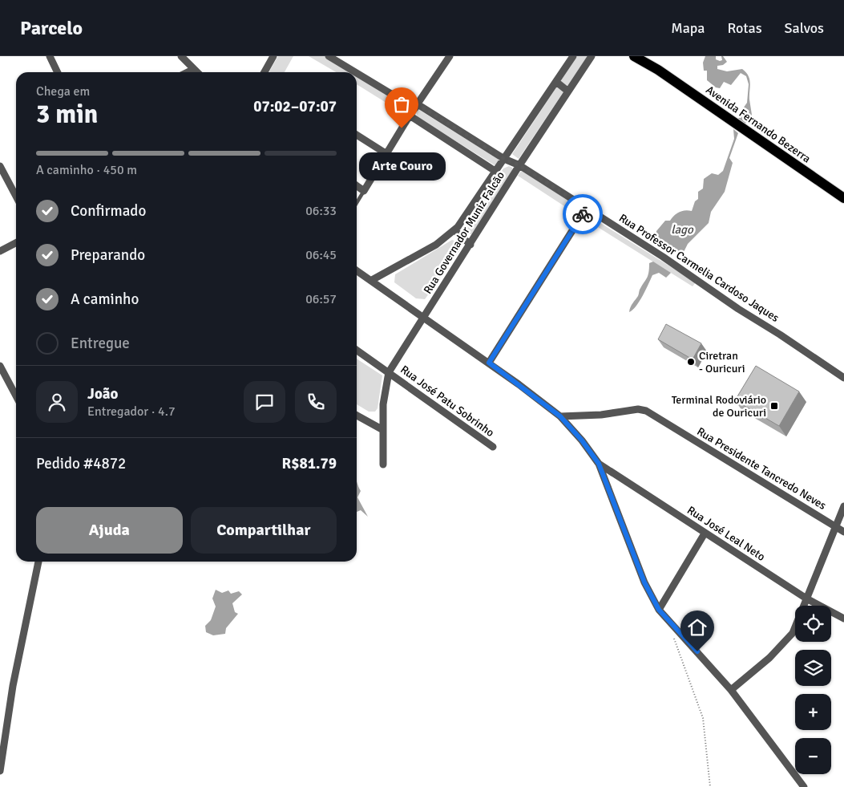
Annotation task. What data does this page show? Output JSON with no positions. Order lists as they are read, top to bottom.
{
  "streets": {
    "main road": ["Avenida Fernando Bezerra"],
    "street": [
      "Rua Governador Muniz Falcão",
      "Rua Professor Carmelia Cardoso Jaques",
      "Rua José Patu Sobrinho",
      "Rua Presidente Tancredo Neves",
      "Rua José Leal Neto"
    ]
  },
  "crossings": [
    ["Rua Governador Muniz Falcão", "Rua Professor Carmelia Cardoso Jaques"],
    ["Rua Governador Muniz Falcão", "Rua José Patu Sobrinho"]
  ],
  "water": ["lago"],
  "places": {
    "other": ["Arte Couro", "Ciretran - Ouricuri"],
    "transit": ["Terminal Rodoviário de Ouricuri"]
  },
  "page": {
    "header": "Parcelo",
    "nav": ["Mapa", "Rotas", "Salvos"],
    "heading": ["3 min", "Chega em", "07:02–07:07"],
    "panel": [
      "João",
      "Entregador · 4.7",
      "Pedido #4872",
      "R$81.79"
    ],
    "bar": "A caminho · 450 m",
    "bubble": "Arte Couro",
    "list": [
      ["Confirmado", "06:33"],
      ["Preparando", "06:45"],
      ["A caminho", "06:57"],
      "Entregue"
    ],
    "buttons": ["Ajuda", "Compartilhar"],
    "map_buttons": ["+", "−"]
  }
}
